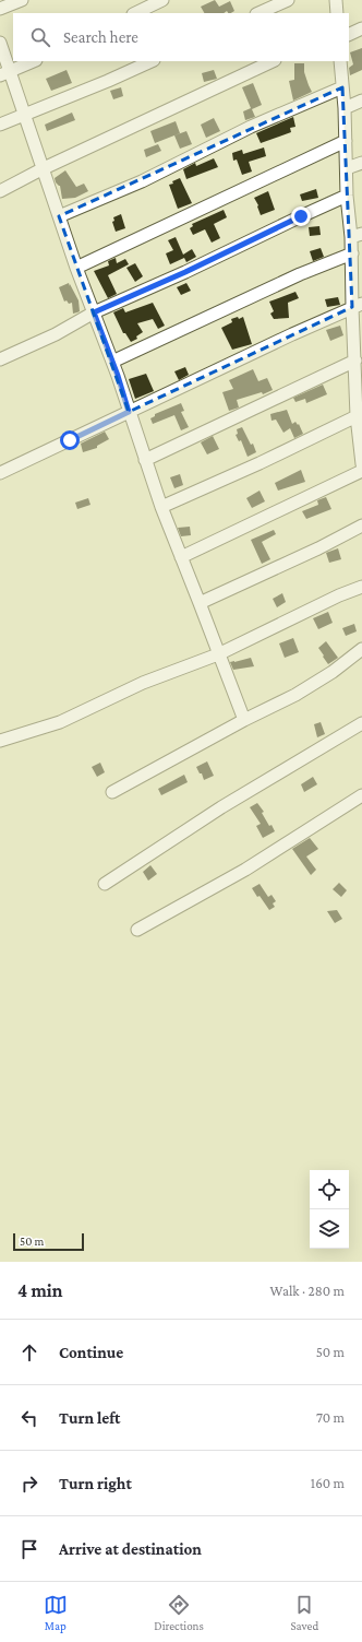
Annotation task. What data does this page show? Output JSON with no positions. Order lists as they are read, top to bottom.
{
  "scale_bar": "50 m",
  "page": {
    "search": "Search here",
    "scale": "50 m",
    "heading": ["4 min", "Walk · 280 m"],
    "list": [
      ["Continue", "50 m"],
      ["Turn left", "70 m"],
      ["Turn right", "160 m"],
      "Arrive at destination"
    ],
    "nav": ["Map", "Directions", "Saved"]
  }
}
